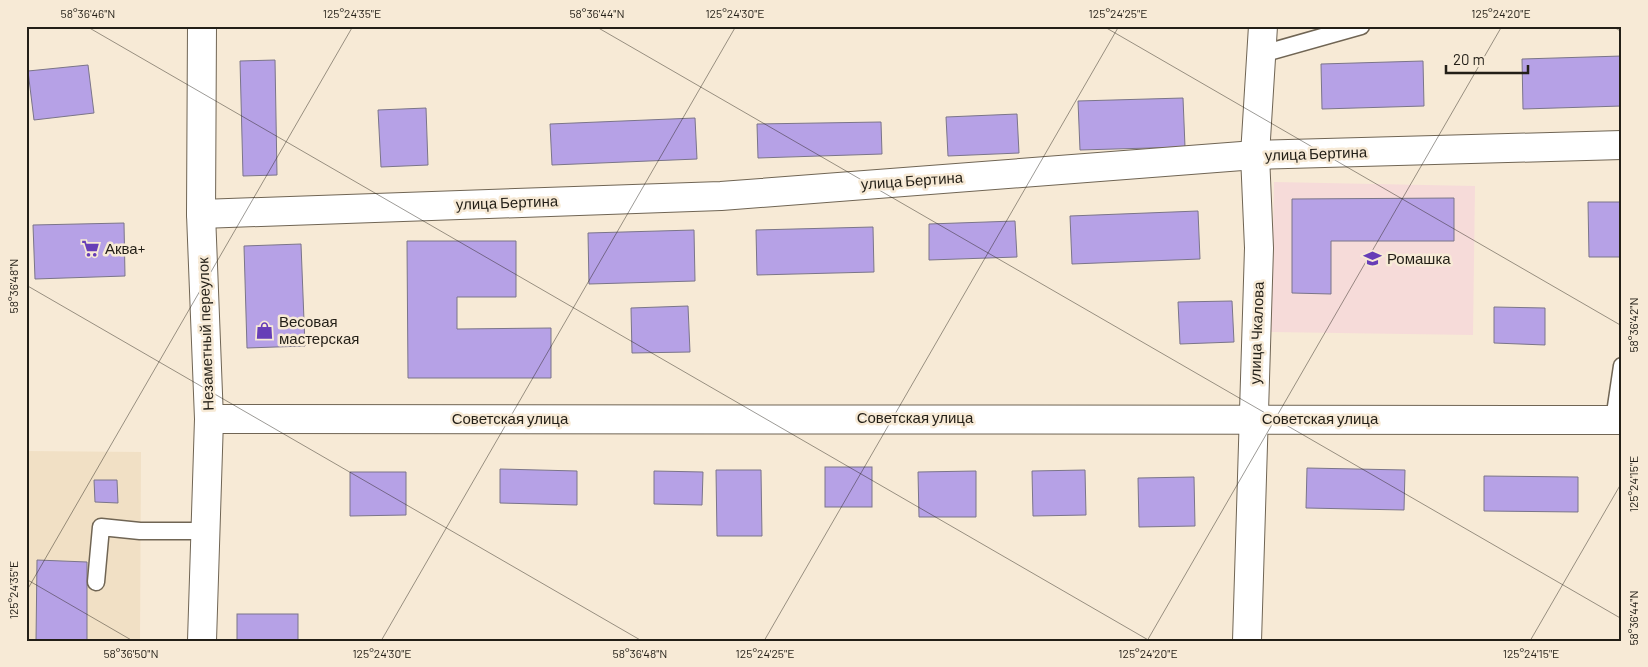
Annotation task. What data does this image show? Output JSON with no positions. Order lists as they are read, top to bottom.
{
  "streets": {
    "street": [
      "улица Бертина",
      "улица Чкалова",
      "Незаметный переулок",
      "Советская улица"
    ]
  },
  "crossings": [
    ["улица Бертина", "улица Чкалова"],
    ["улица Бертина", "Незаметный переулок"],
    ["улица Чкалова", "Советская улица"],
    ["Незаметный переулок", "Советская улица"]
  ],
  "places": {
    "supermarket": ["Аква+"],
    "school or university": ["Ромашка"],
    "shop": ["Весовая мастерская"]
  },
  "scale_bar": "20 m",
  "coordinates": [
    "58°36'46\"N",
    "125°24'35\"E",
    "58°36'44\"N",
    "125°24'30\"E",
    "125°24'25\"E",
    "125°24'20\"E",
    "58°36'48\"N",
    "58°36'42\"N",
    "125°24'15\"E",
    "58°36'50\"N"
  ]
}
